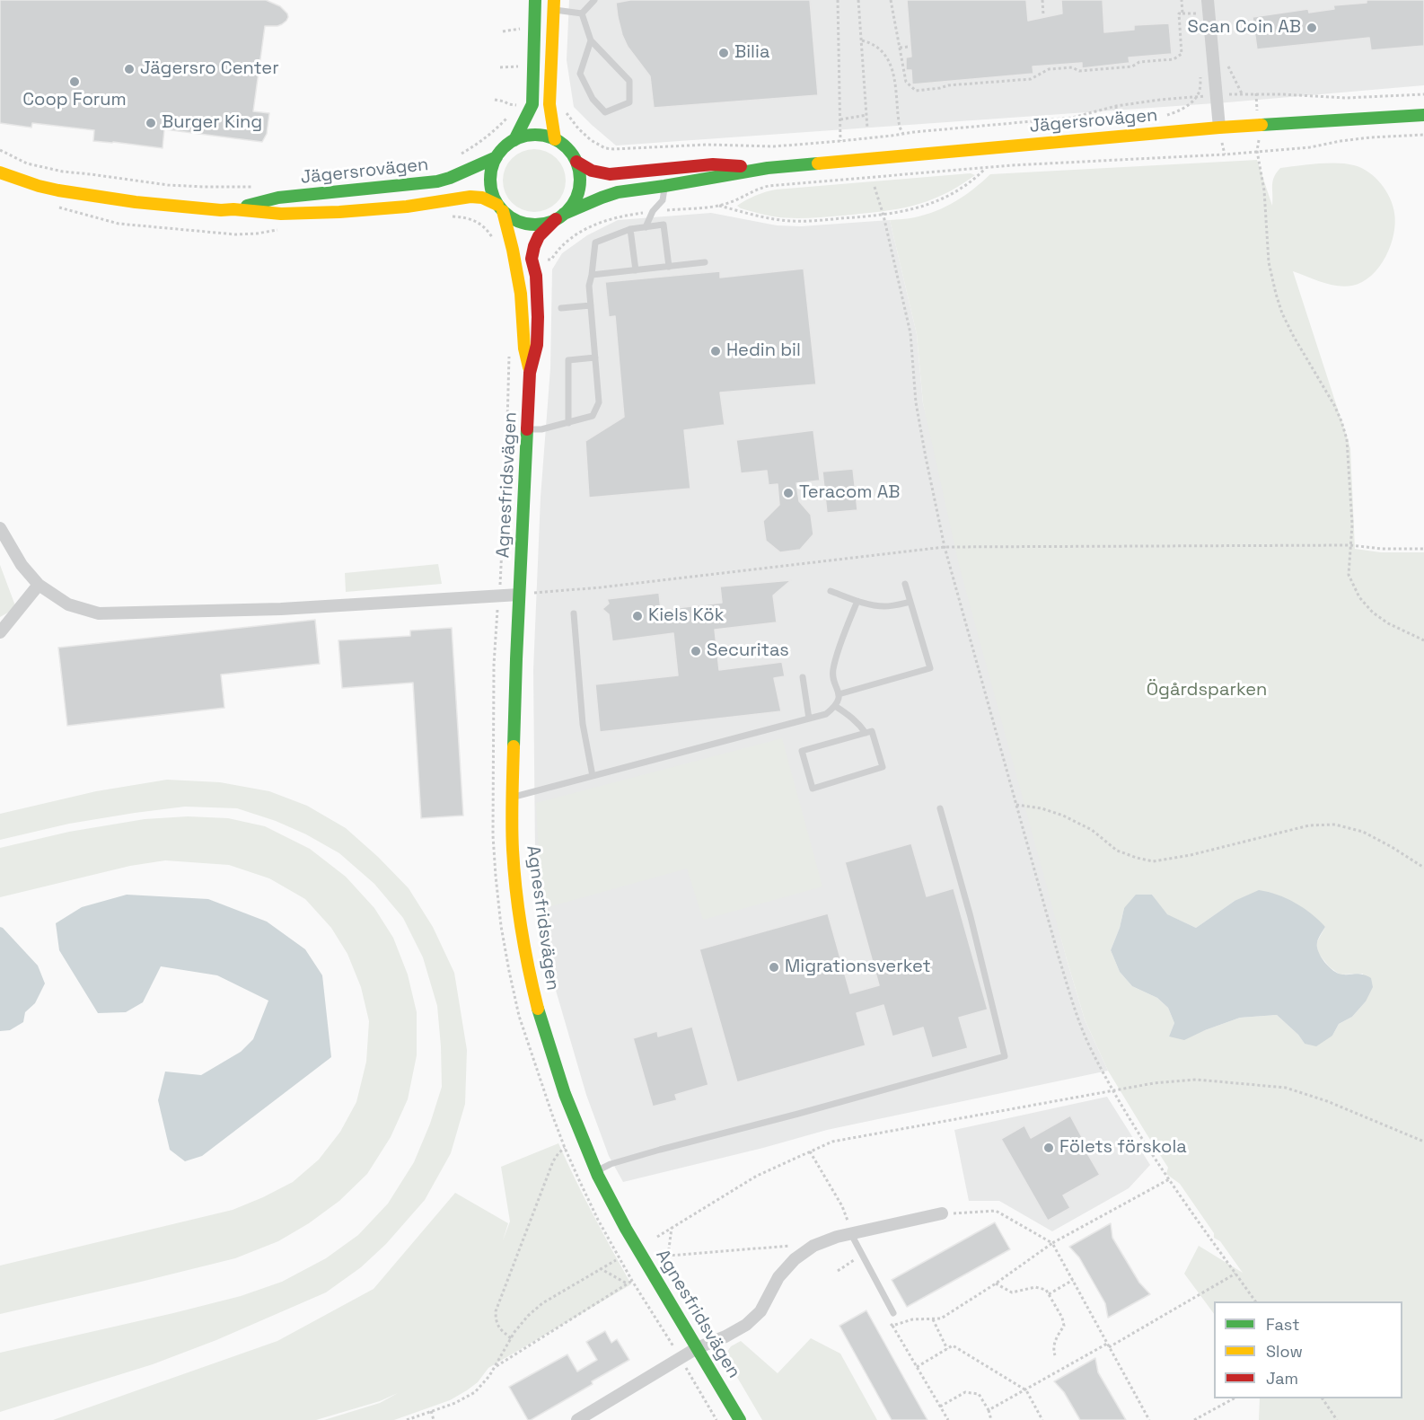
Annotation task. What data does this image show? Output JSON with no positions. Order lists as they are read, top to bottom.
{
  "streets": {
    "main road": ["Jägersrovägen", "Agnesfridsvägen"]
  },
  "crossings": [
    ["Jägersrovägen", "Agnesfridsvägen"]
  ],
  "parks": ["Ögårdsparken"],
  "places": [
    "Scan Coin AB",
    "Bilia",
    "Jägersro Center",
    "Coop Forum",
    "Burger King",
    "Hedin bil",
    "Teracom AB",
    "Kiels Kök",
    "Securitas",
    "Migrationsverket",
    "Fölets förskola"
  ],
  "legend": ["Fast", "Slow", "Jam"]
}
